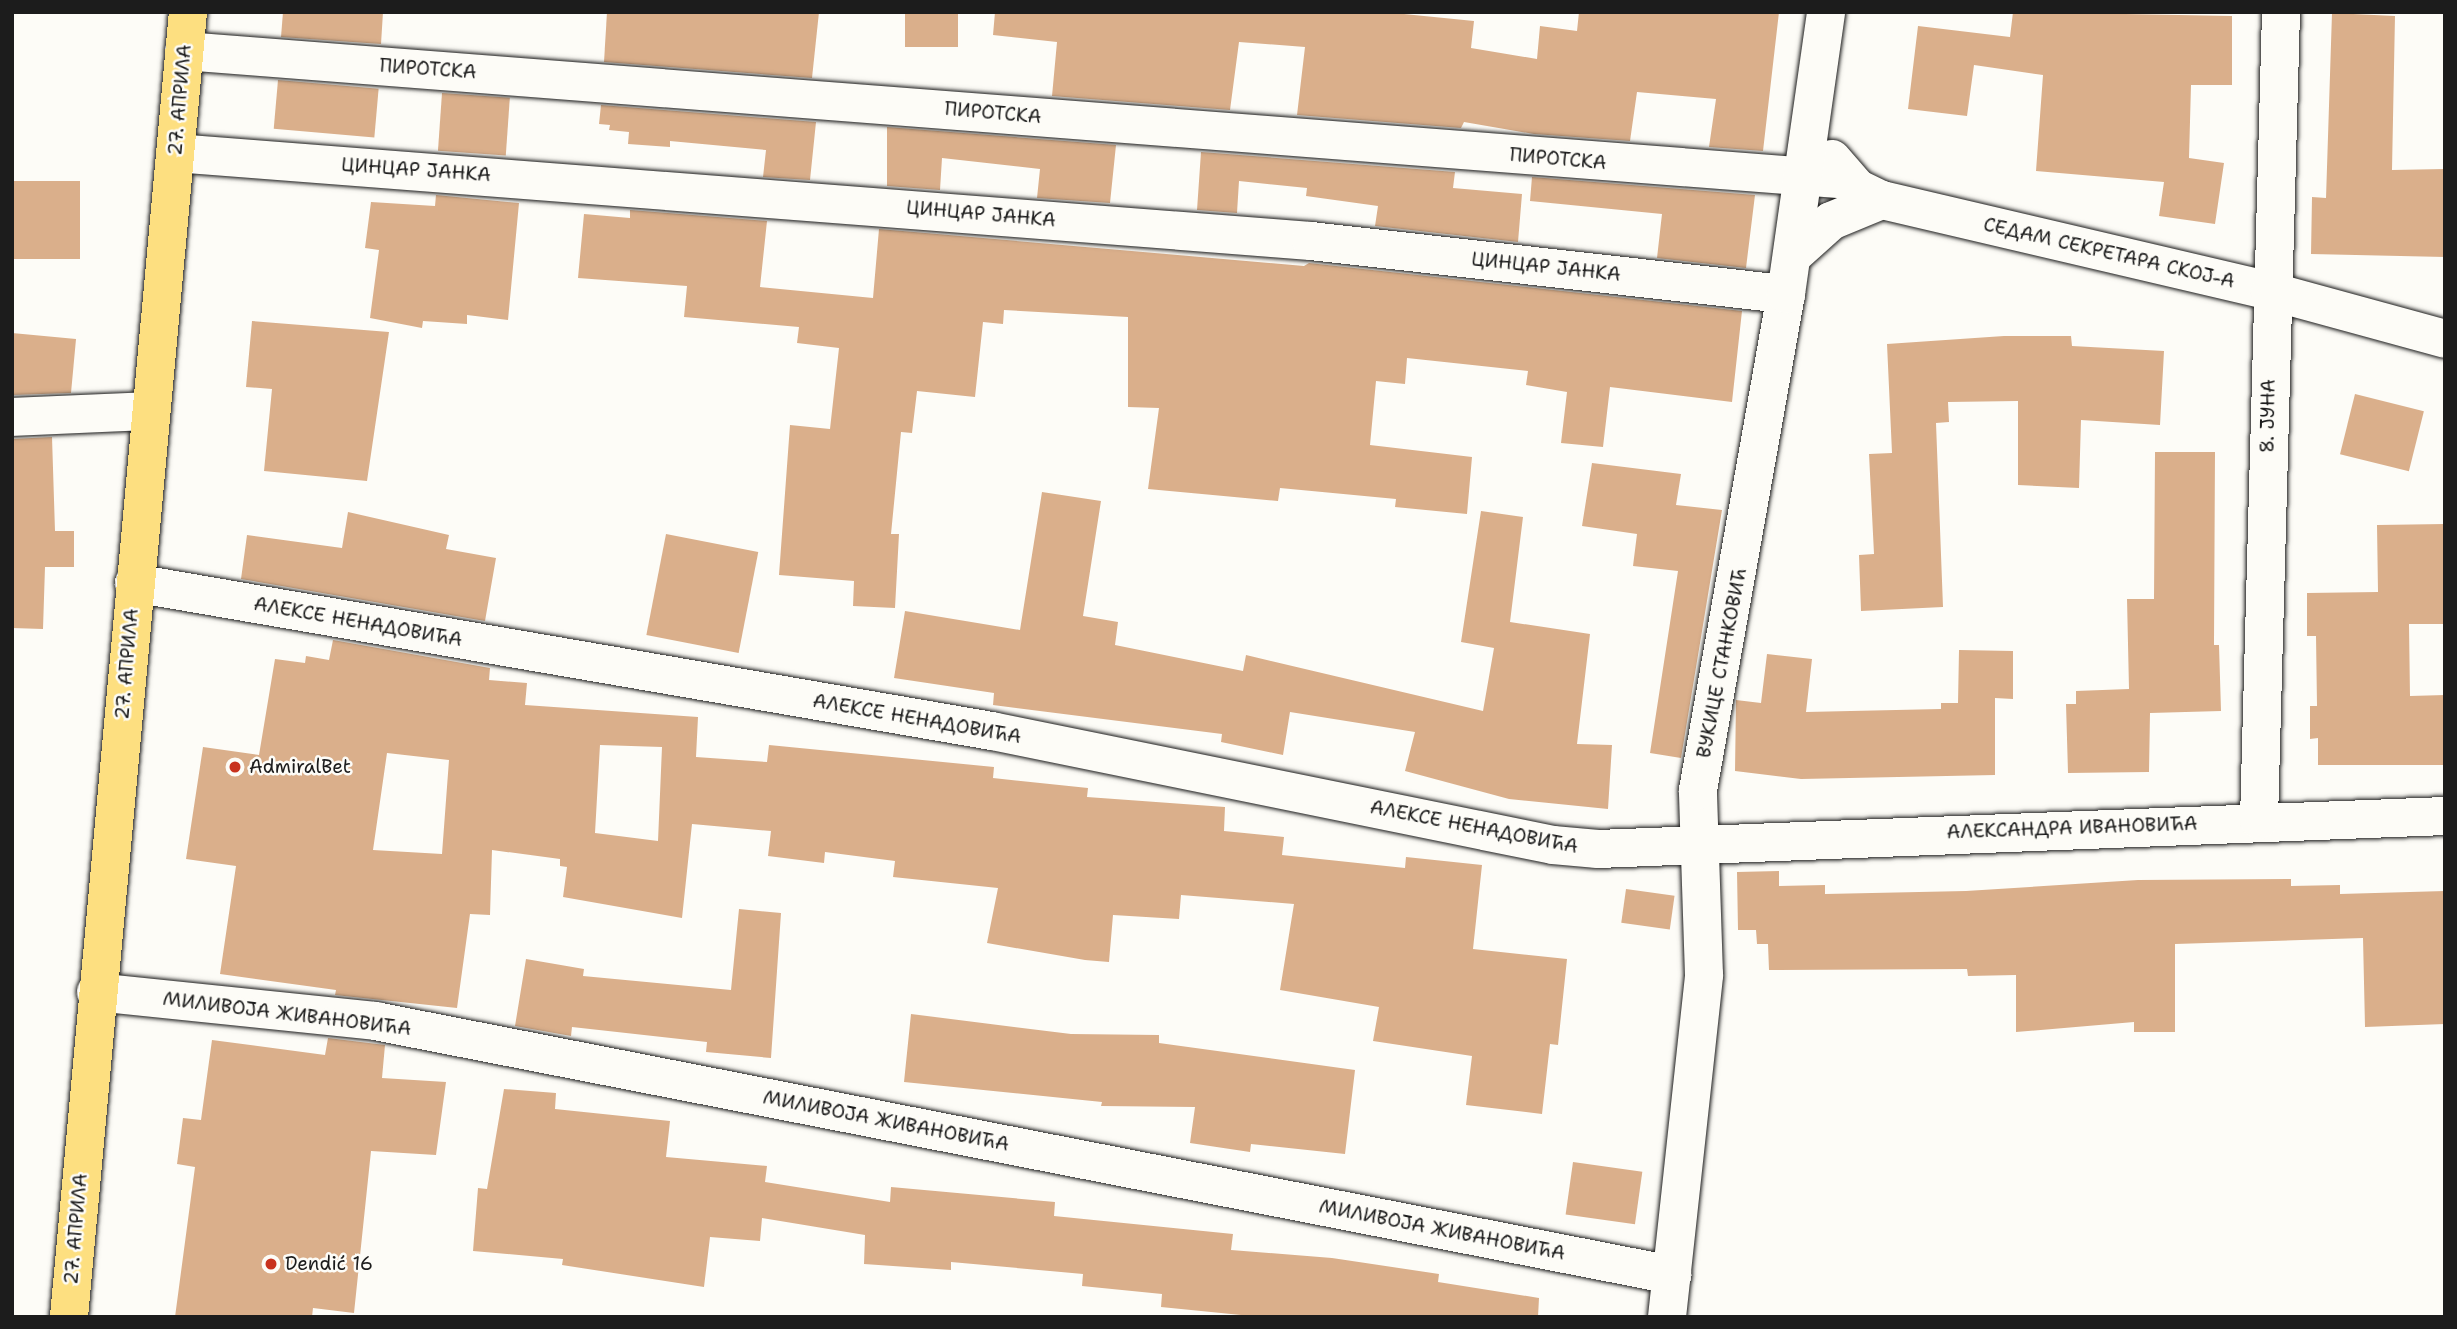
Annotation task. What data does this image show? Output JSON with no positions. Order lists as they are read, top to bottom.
{
  "streets": {
    "main road": ["27. АПРИЛА"],
    "street": [
      "ПИРОТСКА",
      "ЦИНЦАР ЈАНКА",
      "СЕДАМ СЕКРЕТАРА СКОЈ-А",
      "8. ЈУНА",
      "АЛЕКСЕ НЕНАДОВИЋА",
      "ВУКИЦЕ СТАНКОВИЋ",
      "АЛЕКСАНДРА ИВАНОВИЋА",
      "МИЛИВОЈА ЖИВАНОВИЋА"
    ]
  },
  "crossings": [
    ["ПИРОТСКА", "27. АПРИЛА"],
    ["ПИРОТСКА", "СЕДАМ СЕКРЕТАРА СКОЈ-А"],
    ["ПИРОТСКА", "ВУКИЦЕ СТАНКОВИЋ"],
    ["27. АПРИЛА", "ЦИНЦАР ЈАНКА"],
    ["27. АПРИЛА", "АЛЕКСЕ НЕНАДОВИЋА"],
    ["27. АПРИЛА", "МИЛИВОЈА ЖИВАНОВИЋА"],
    ["ЦИНЦАР ЈАНКА", "ВУКИЦЕ СТАНКОВИЋ"],
    ["СЕДАМ СЕКРЕТАРА СКОЈ-А", "8. ЈУНА"],
    ["СЕДАМ СЕКРЕТАРА СКОЈ-А", "ВУКИЦЕ СТАНКОВИЋ"],
    ["8. ЈУНА", "АЛЕКСАНДРА ИВАНОВИЋА"],
    ["АЛЕКСЕ НЕНАДОВИЋА", "ВУКИЦЕ СТАНКОВИЋ"],
    ["АЛЕКСЕ НЕНАДОВИЋА", "АЛЕКСАНДРА ИВАНОВИЋА"],
    ["ВУКИЦЕ СТАНКОВИЋ", "АЛЕКСАНДРА ИВАНОВИЋА"],
    ["ВУКИЦЕ СТАНКОВИЋ", "МИЛИВОЈА ЖИВАНОВИЋА"]
  ],
  "places": ["AdmiralBet", "Dendić 16"]
}
